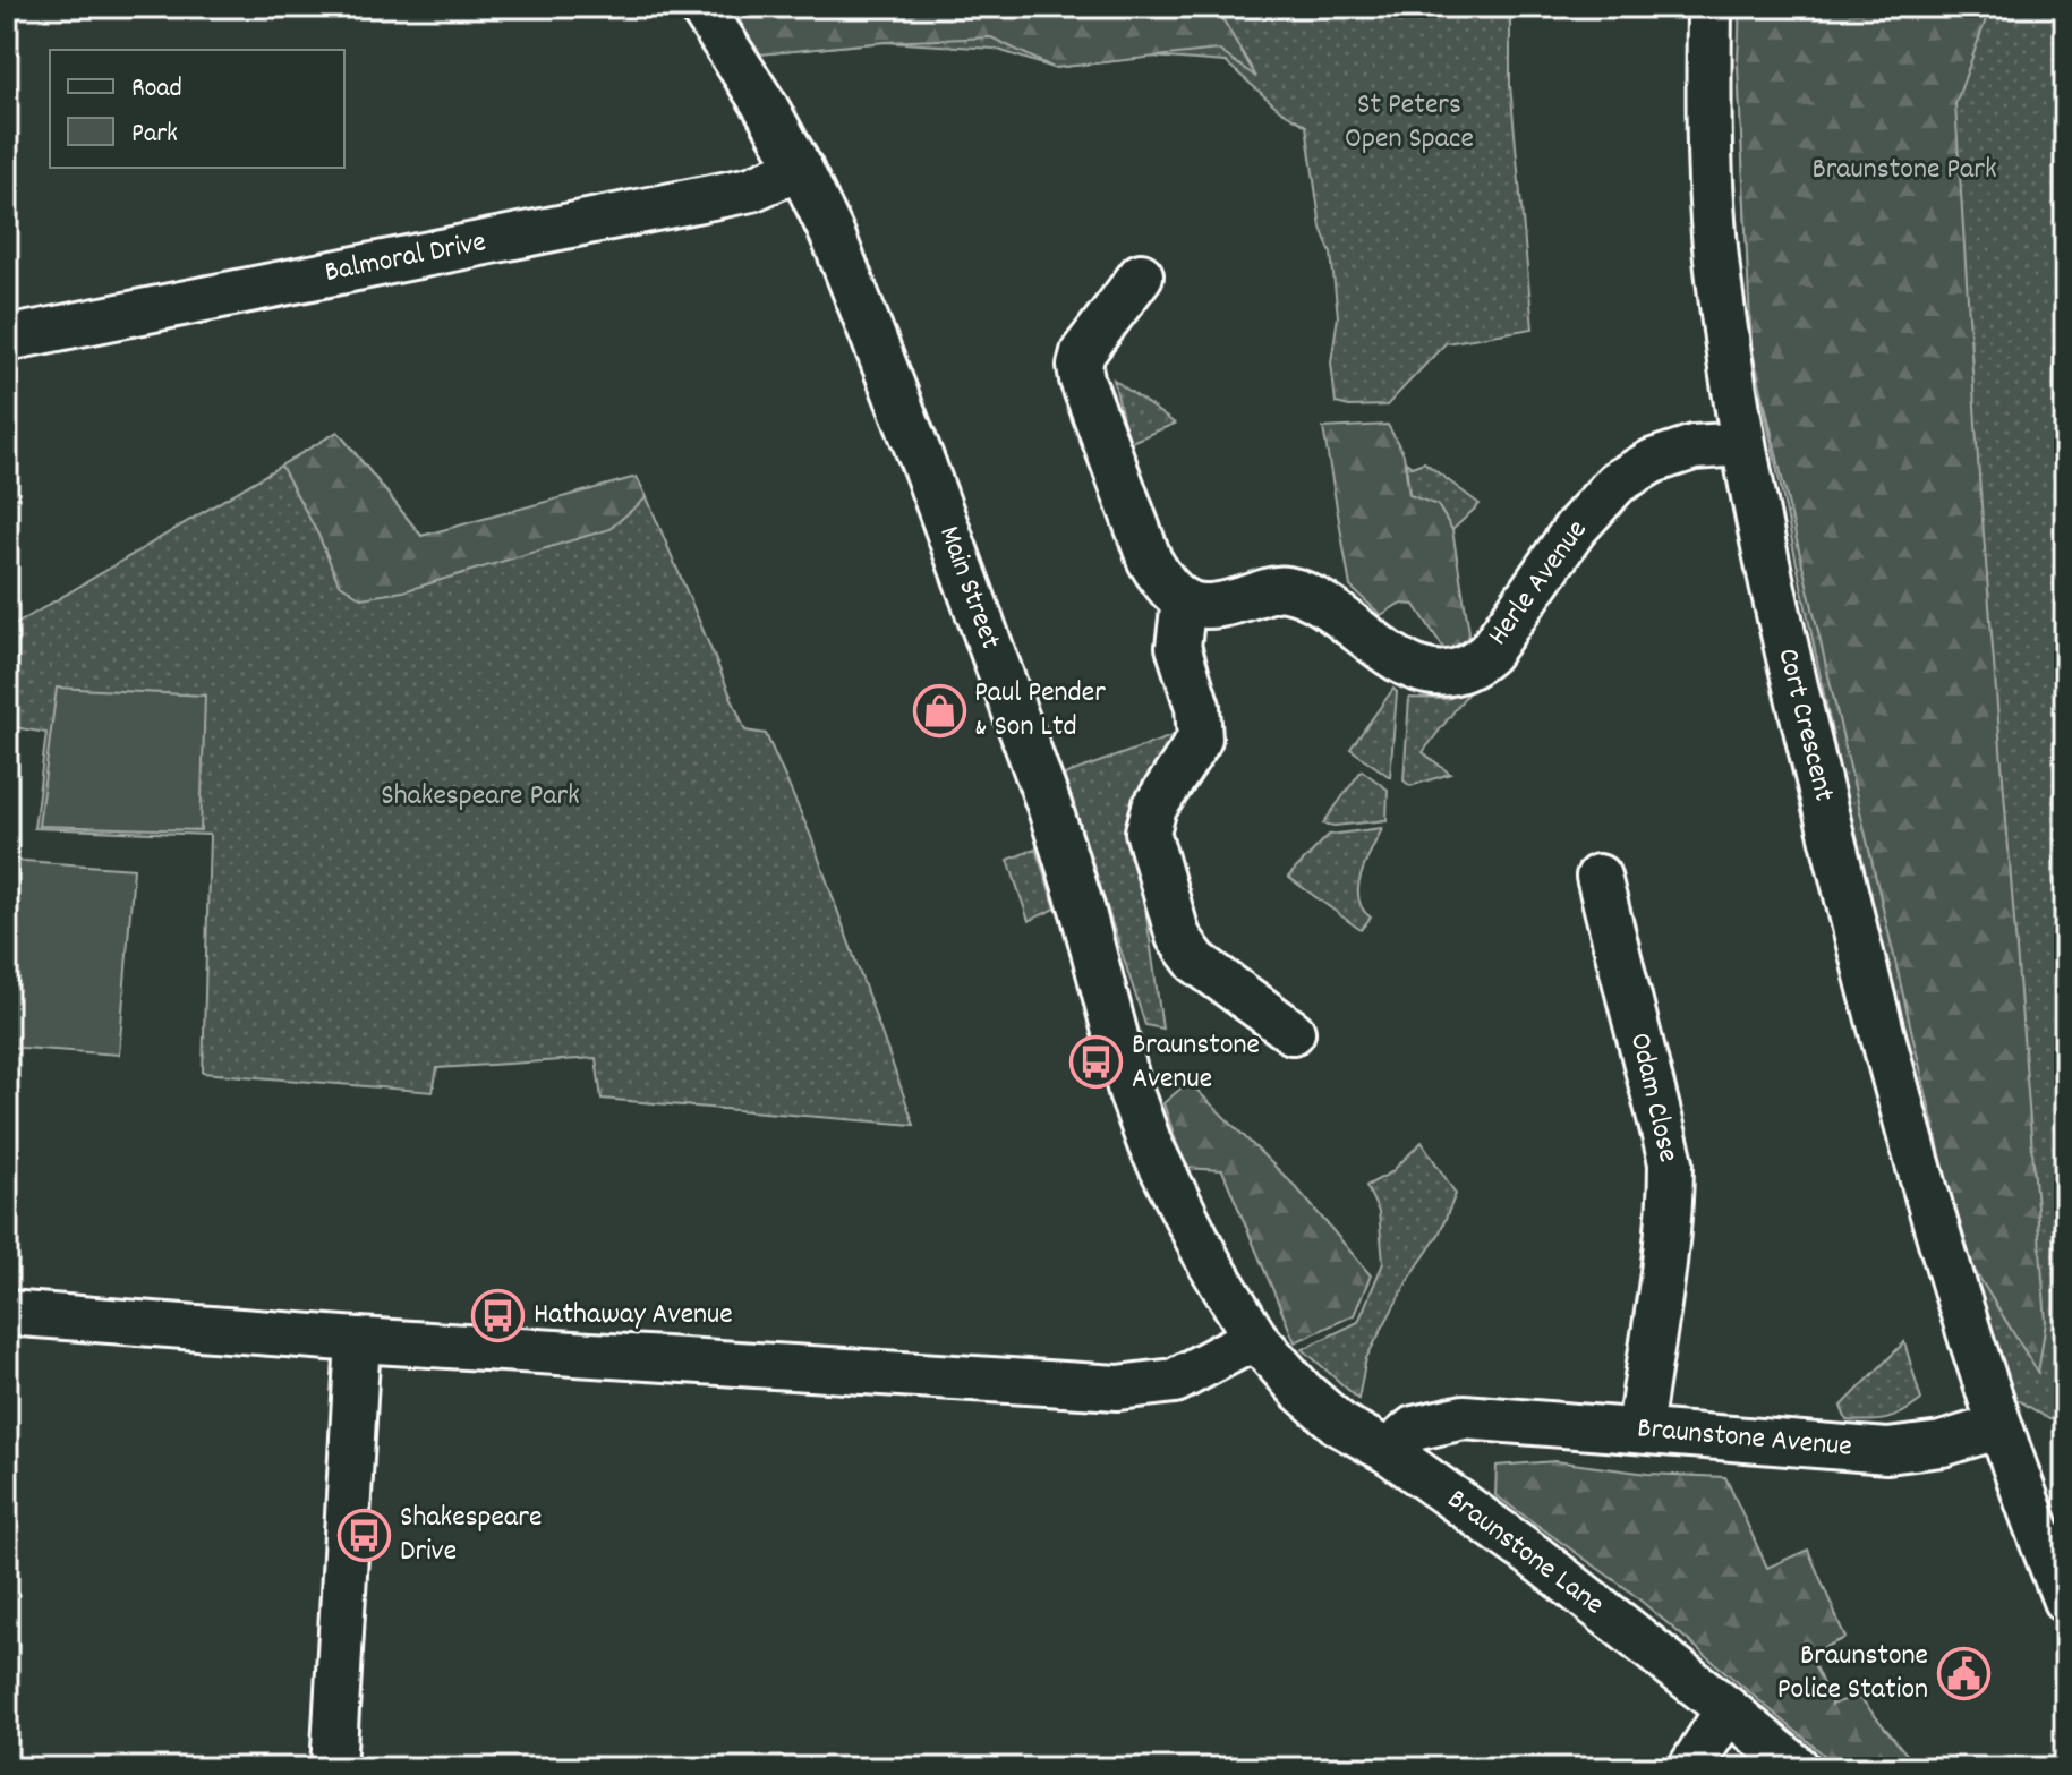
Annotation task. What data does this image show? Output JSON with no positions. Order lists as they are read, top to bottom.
{
  "streets": {
    "street": [
      "Balmoral Drive",
      "Herle Avenue",
      "Main Street",
      "Cort Crescent",
      "Odam Close",
      "Braunstone Avenue",
      "Braunstone Lane"
    ]
  },
  "crossings": [
    ["Balmoral Drive", "Main Street"],
    ["Herle Avenue", "Cort Crescent"],
    ["Main Street", "Braunstone Lane"],
    ["Cort Crescent", "Braunstone Avenue"],
    ["Odam Close", "Braunstone Avenue"],
    ["Braunstone Avenue", "Braunstone Lane"]
  ],
  "parks": ["St Peters Open Space", "Braunstone Park", "Shakespeare Park"],
  "places": {
    "shop": ["Paul Pender & Son Ltd"],
    "bus stop": ["Braunstone Avenue", "Hathaway Avenue", "Shakespeare Drive"],
    "public building": ["Braunstone Police Station"]
  },
  "legend": ["Road", "Park"]
}
